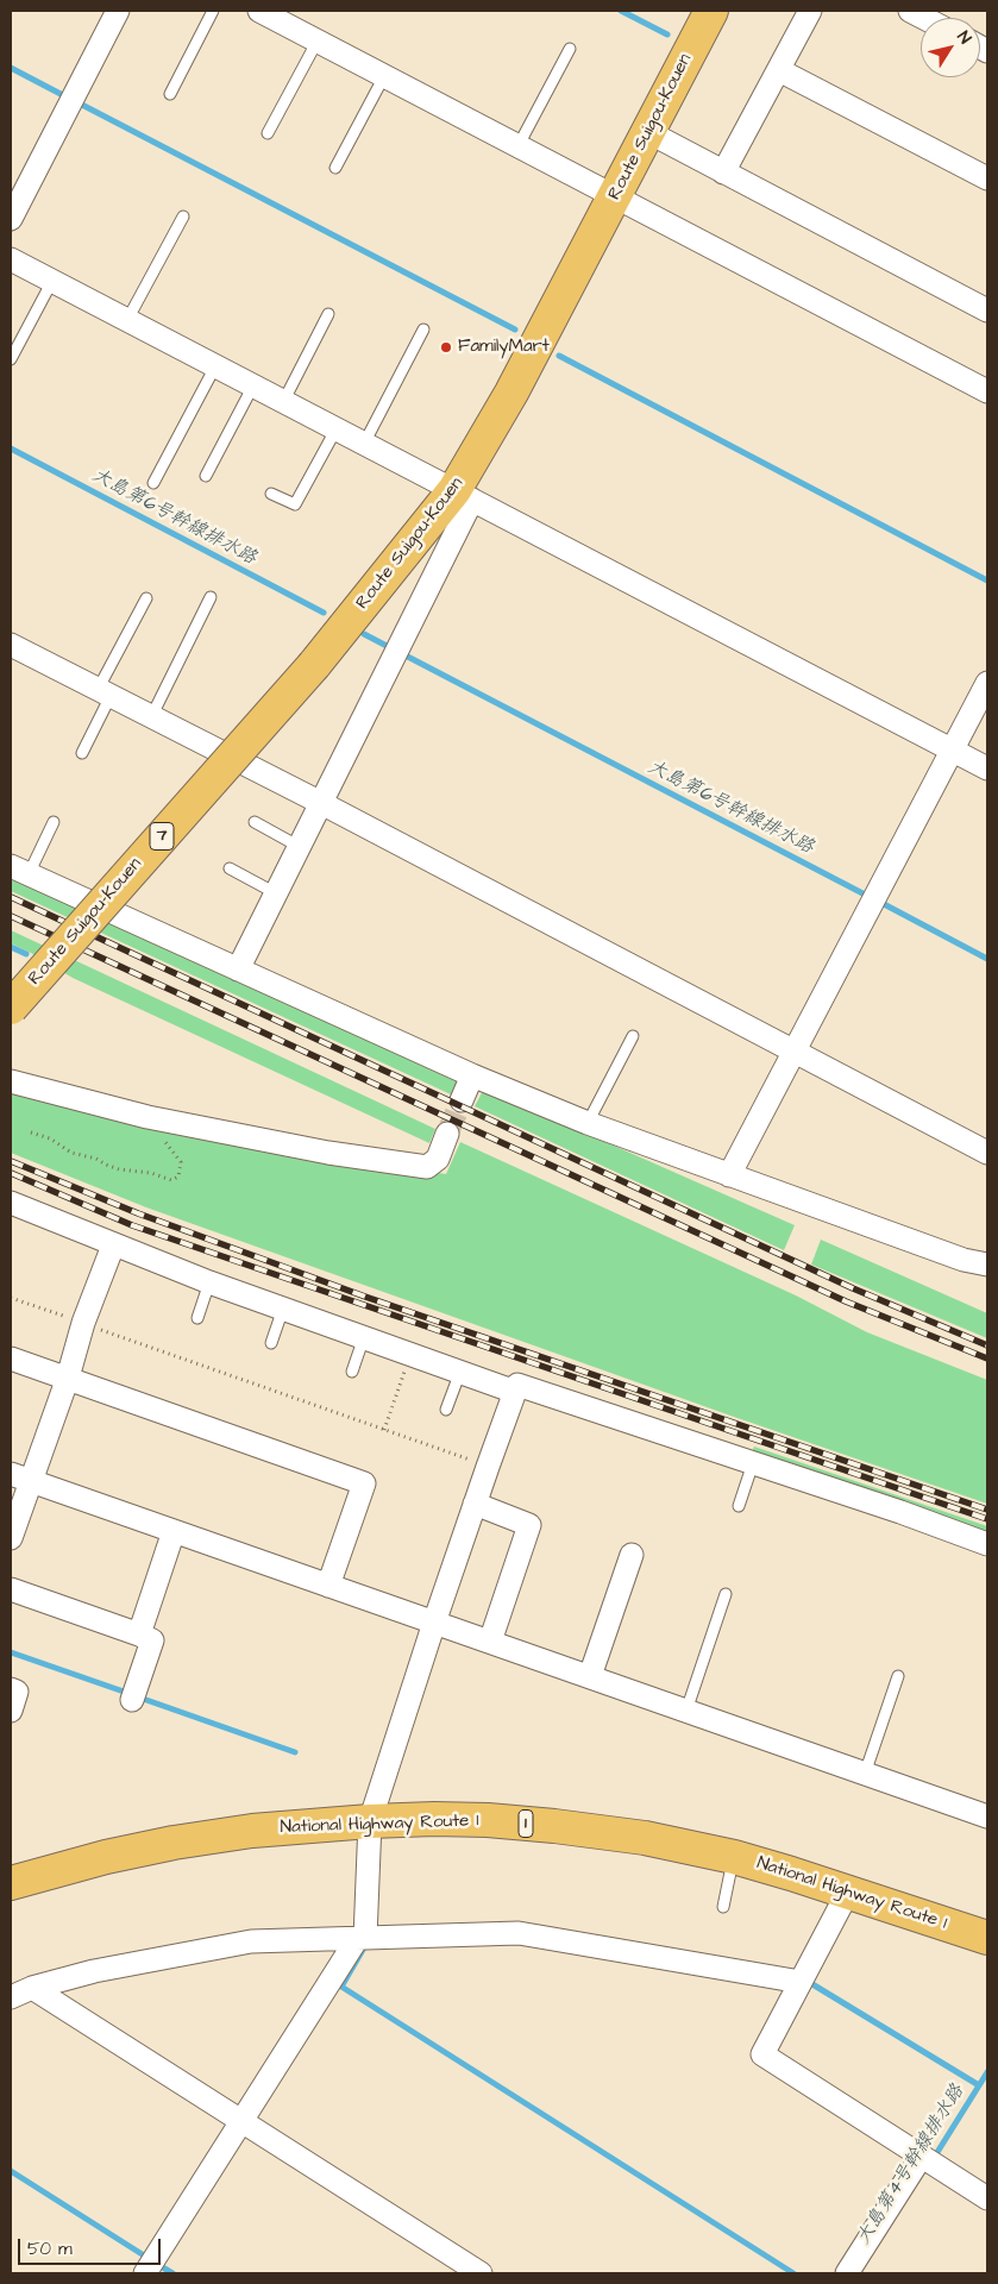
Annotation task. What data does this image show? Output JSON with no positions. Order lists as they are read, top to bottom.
{
  "streets": {
    "main road": [
      "Route Suigou-Kouen",
      "7",
      "1",
      "National Highway Route 1"
    ]
  },
  "water": ["大島第6号幹線排水路", "大島第4号幹線排水路"],
  "places": ["FamilyMart"],
  "scale_bar": "50 m",
  "north": "top right"
}
